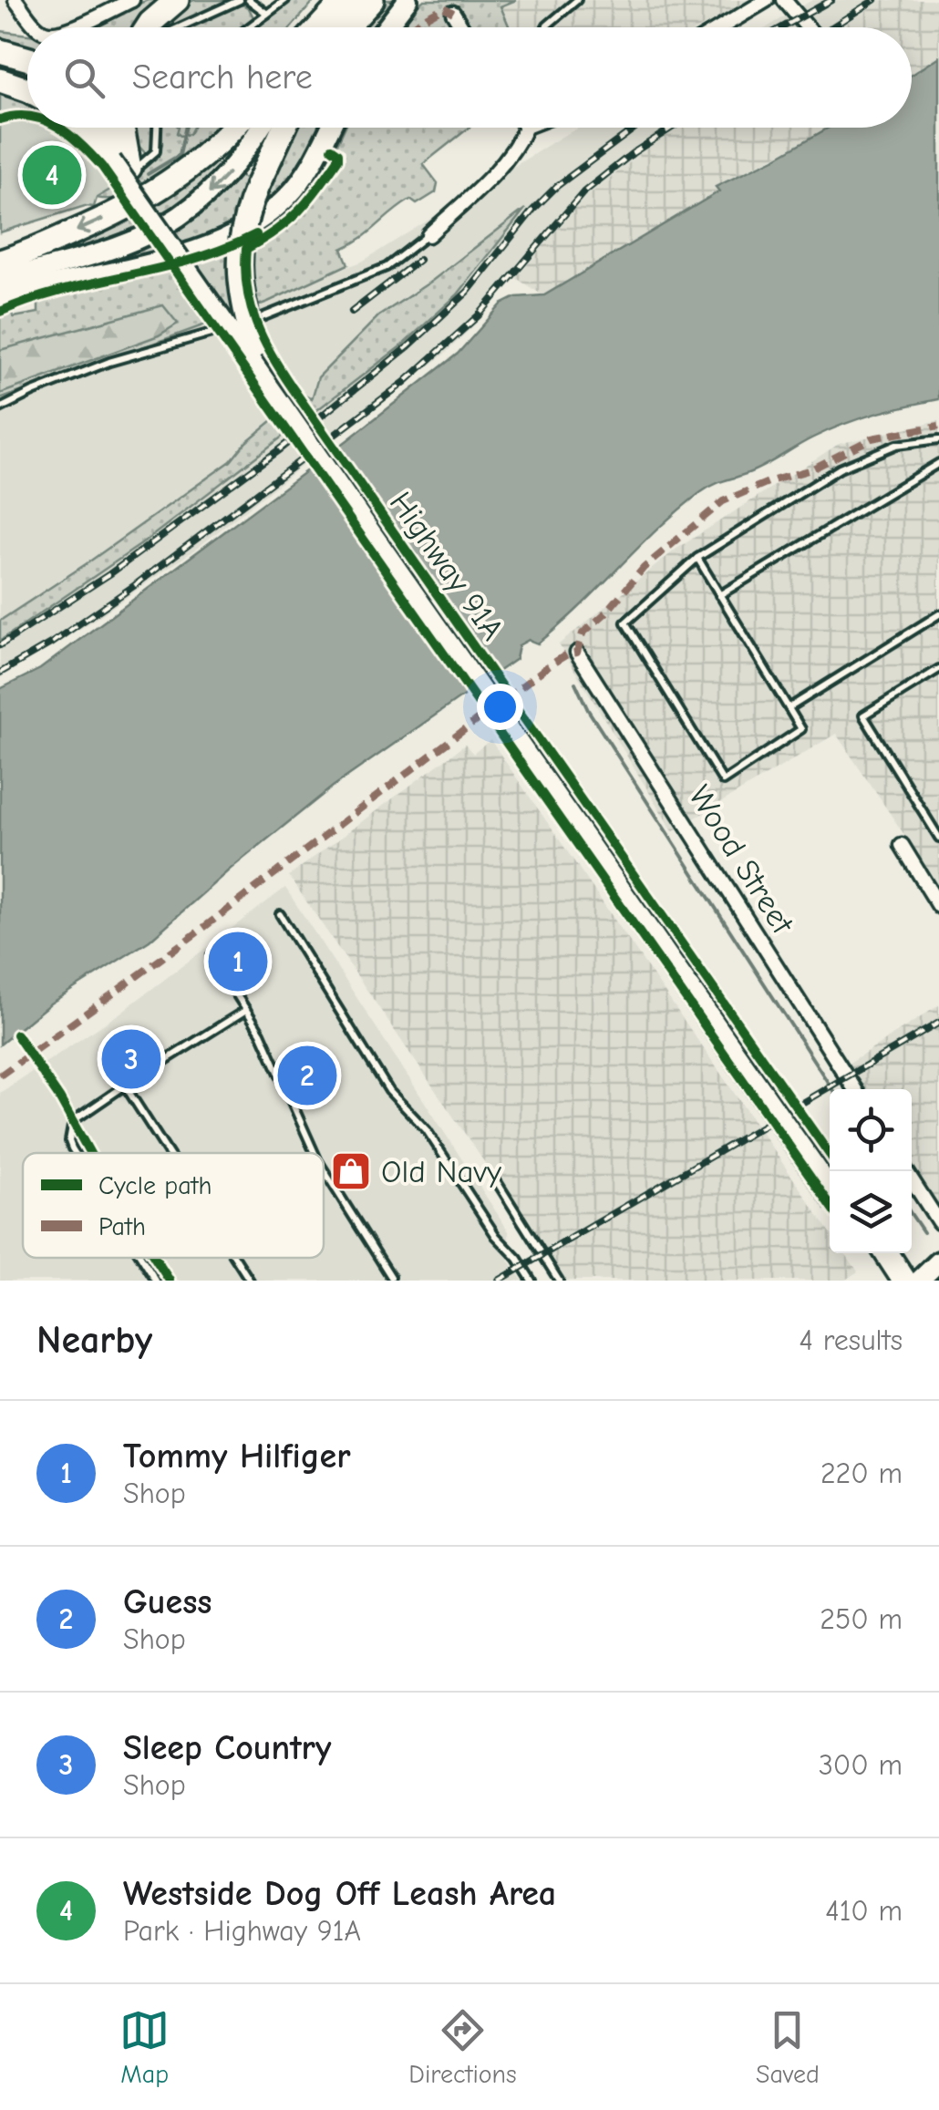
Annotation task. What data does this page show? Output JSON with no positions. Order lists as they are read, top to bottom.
{
  "streets": {
    "highway": ["Highway 91A"],
    "street": ["Wood Street"]
  },
  "places": {
    "shop": ["Old Navy"]
  },
  "legend": ["Cycle path", "Path"],
  "page": {
    "search": "Search here",
    "pins": [
      "4",
      "1",
      "3",
      "2"
    ],
    "heading": ["Nearby", "4 results"],
    "list": [
      {
        "mark": "1",
        "name": "Tommy Hilfiger",
        "note": "Shop",
        "value": "220 m"
      },
      {
        "mark": "2",
        "name": "Guess",
        "note": "Shop",
        "value": "250 m"
      },
      {
        "mark": "3",
        "name": "Sleep Country",
        "note": "Shop",
        "value": "300 m"
      },
      {
        "mark": "4",
        "name": "Westside Dog Off Leash Area",
        "note": "Park · Highway 91A",
        "value": "410 m"
      }
    ],
    "nav": ["Map", "Directions", "Saved"]
  }
}
